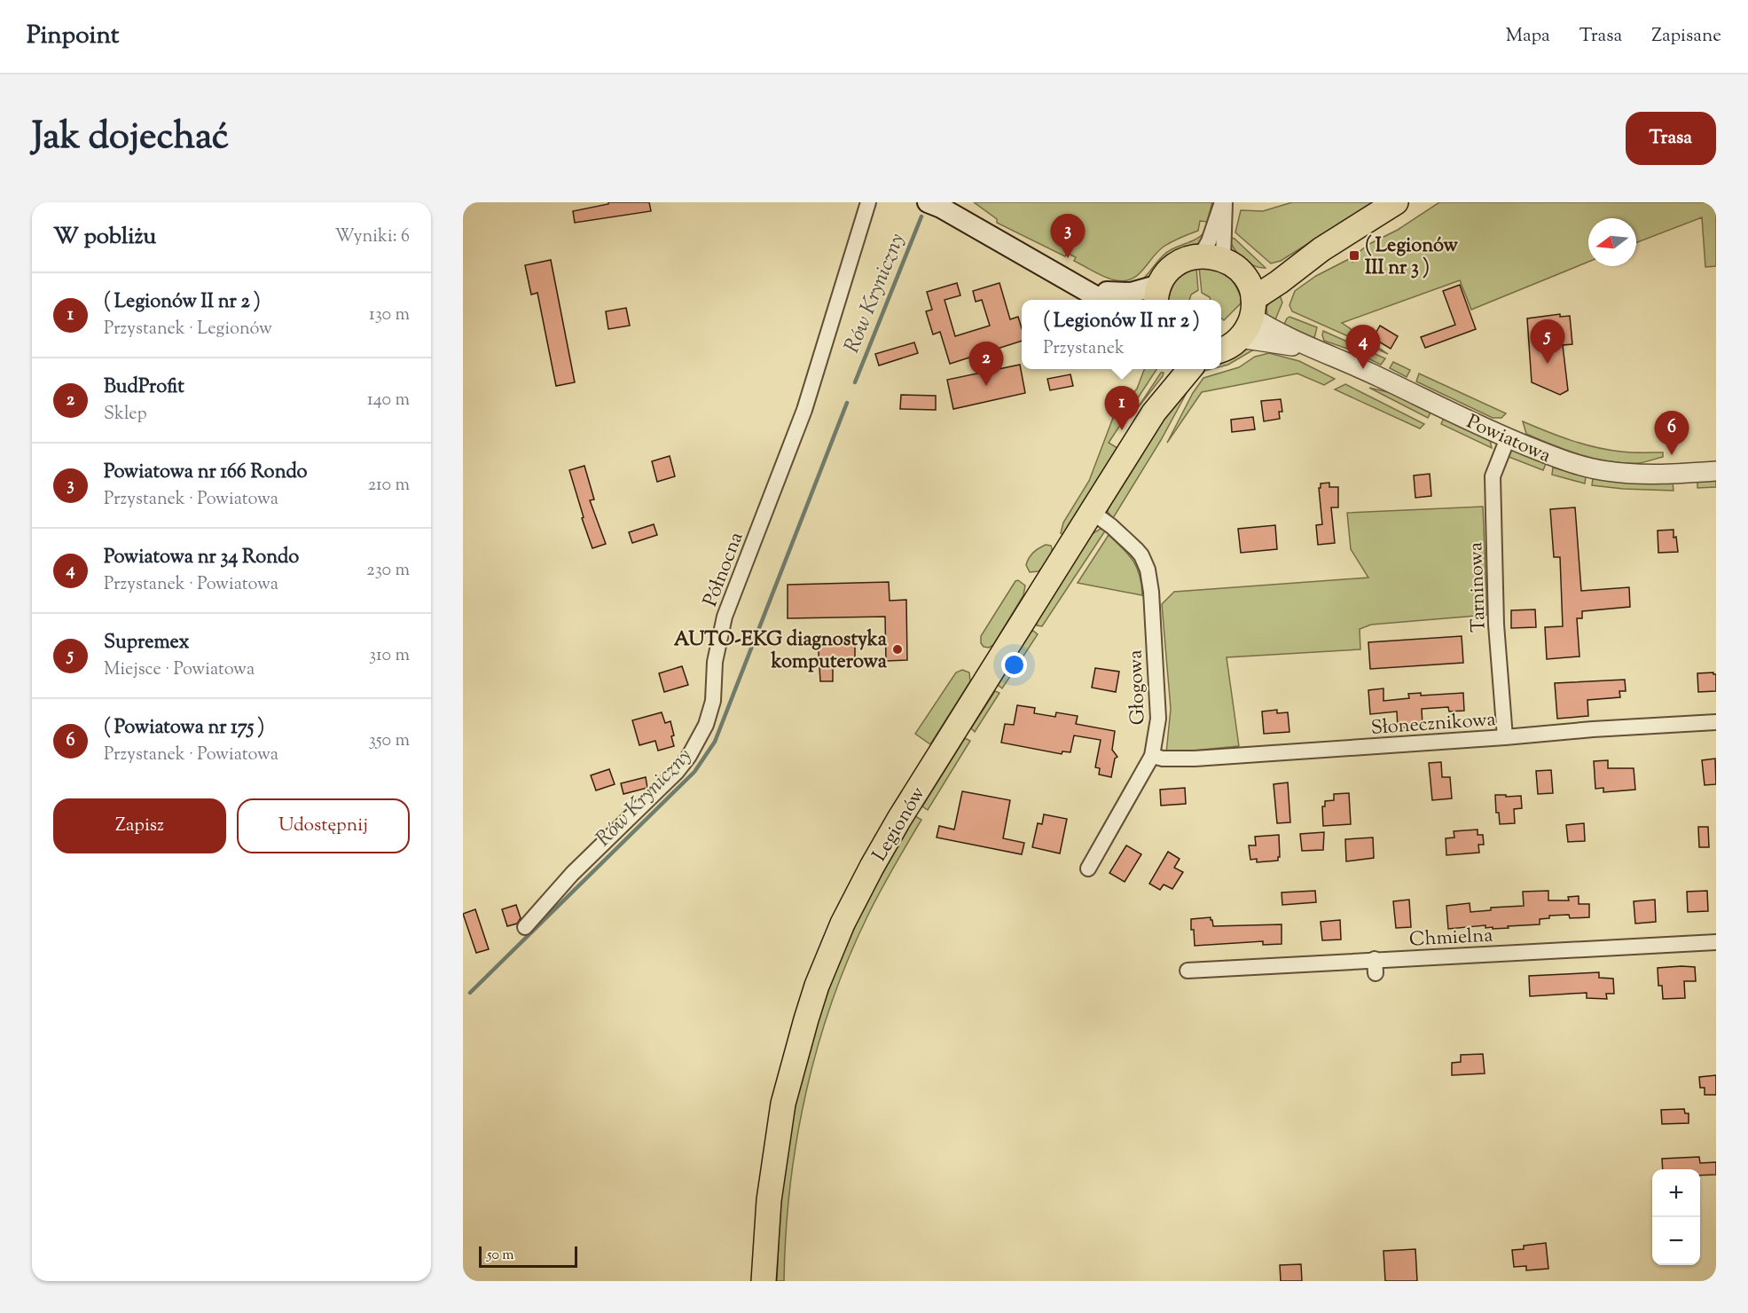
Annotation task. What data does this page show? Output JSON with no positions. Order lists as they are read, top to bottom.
{
  "streets": {
    "highway": ["Legionów"],
    "street": [
      "Powiatowa",
      "Północna",
      "Tarninowa",
      "Głogowa",
      "Słonecznikowa",
      "Chmielna"
    ]
  },
  "crossings": [
    ["Powiatowa", "Tarninowa"],
    ["Tarninowa", "Słonecznikowa"],
    ["Głogowa", "Słonecznikowa"],
    ["Głogowa", "Legionów"]
  ],
  "water": ["Rów Kryniczny"],
  "places": {
    "transit": ["( Legionów III nr 3 )"],
    "other": ["AUTO-EKG diagnostyka komputerowa"]
  },
  "scale_bar": "50 m",
  "north": "left",
  "page": {
    "header": "Pinpoint",
    "nav": ["Mapa", "Trasa", "Zapisane"],
    "title": "Jak dojechać",
    "buttons": [
      "Trasa",
      ["Zapisz", "Udostępnij"]
    ],
    "heading": ["W pobliżu", "Wyniki: 6"],
    "pins": [
      "3",
      "5",
      "4",
      "2",
      "1",
      "6"
    ],
    "list": [
      {
        "mark": "1",
        "name": "( Legionów II nr 2 )",
        "note": "Przystanek · Legionów",
        "value": "130 m"
      },
      {
        "mark": "2",
        "name": "BudProfit",
        "note": "Sklep",
        "value": "140 m"
      },
      {
        "mark": "3",
        "name": "Powiatowa nr 166 Rondo",
        "note": "Przystanek · Powiatowa",
        "value": "210 m"
      },
      {
        "mark": "4",
        "name": "Powiatowa nr 34 Rondo",
        "note": "Przystanek · Powiatowa",
        "value": "230 m"
      },
      {
        "mark": "5",
        "name": "Supremex",
        "note": "Miejsce · Powiatowa",
        "value": "310 m"
      },
      {
        "mark": "6",
        "name": "( Powiatowa nr 175 )",
        "note": "Przystanek · Powiatowa",
        "value": "350 m"
      }
    ],
    "popup": ["( Legionów II nr 2 )", "Przystanek"],
    "map_buttons": ["+", "−"],
    "scale": "50 m"
  }
}
